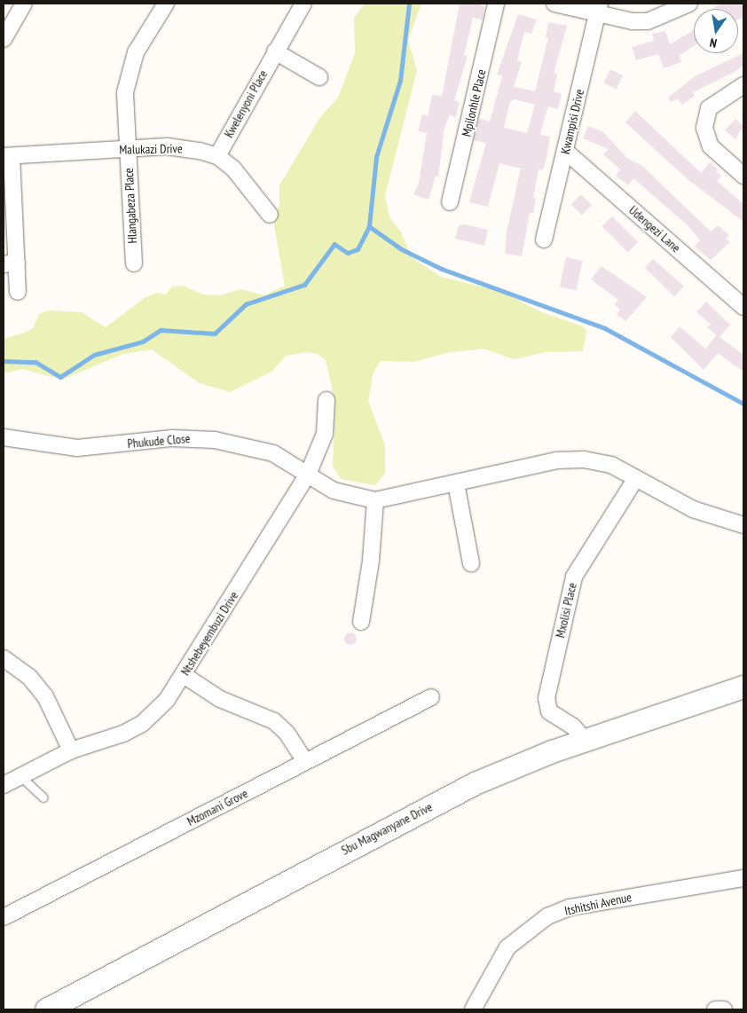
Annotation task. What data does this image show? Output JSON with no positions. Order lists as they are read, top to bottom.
{
  "streets": {
    "main road": ["Sbu Magwanyane Drive"],
    "street": [
      "Mpilonhle Place",
      "Kwelenyoni Place",
      "Kwampisi Drive",
      "Malukazi Drive",
      "Hlangabeza Place",
      "Udengezi Lane",
      "Phukude Close",
      "Mxolisi Place",
      "Ntshebeyembuzi Drive",
      "Mzomani Grove",
      "Itshitshi Avenue"
    ]
  },
  "crossings": [
    ["Kwelenyoni Place", "Malukazi Drive"],
    ["Kwampisi Drive", "Udengezi Lane"],
    ["Malukazi Drive", "Hlangabeza Place"],
    ["Phukude Close", "Ntshebeyembuzi Drive"],
    ["Mxolisi Place", "Sbu Magwanyane Drive"]
  ],
  "north": "bottom"
}
